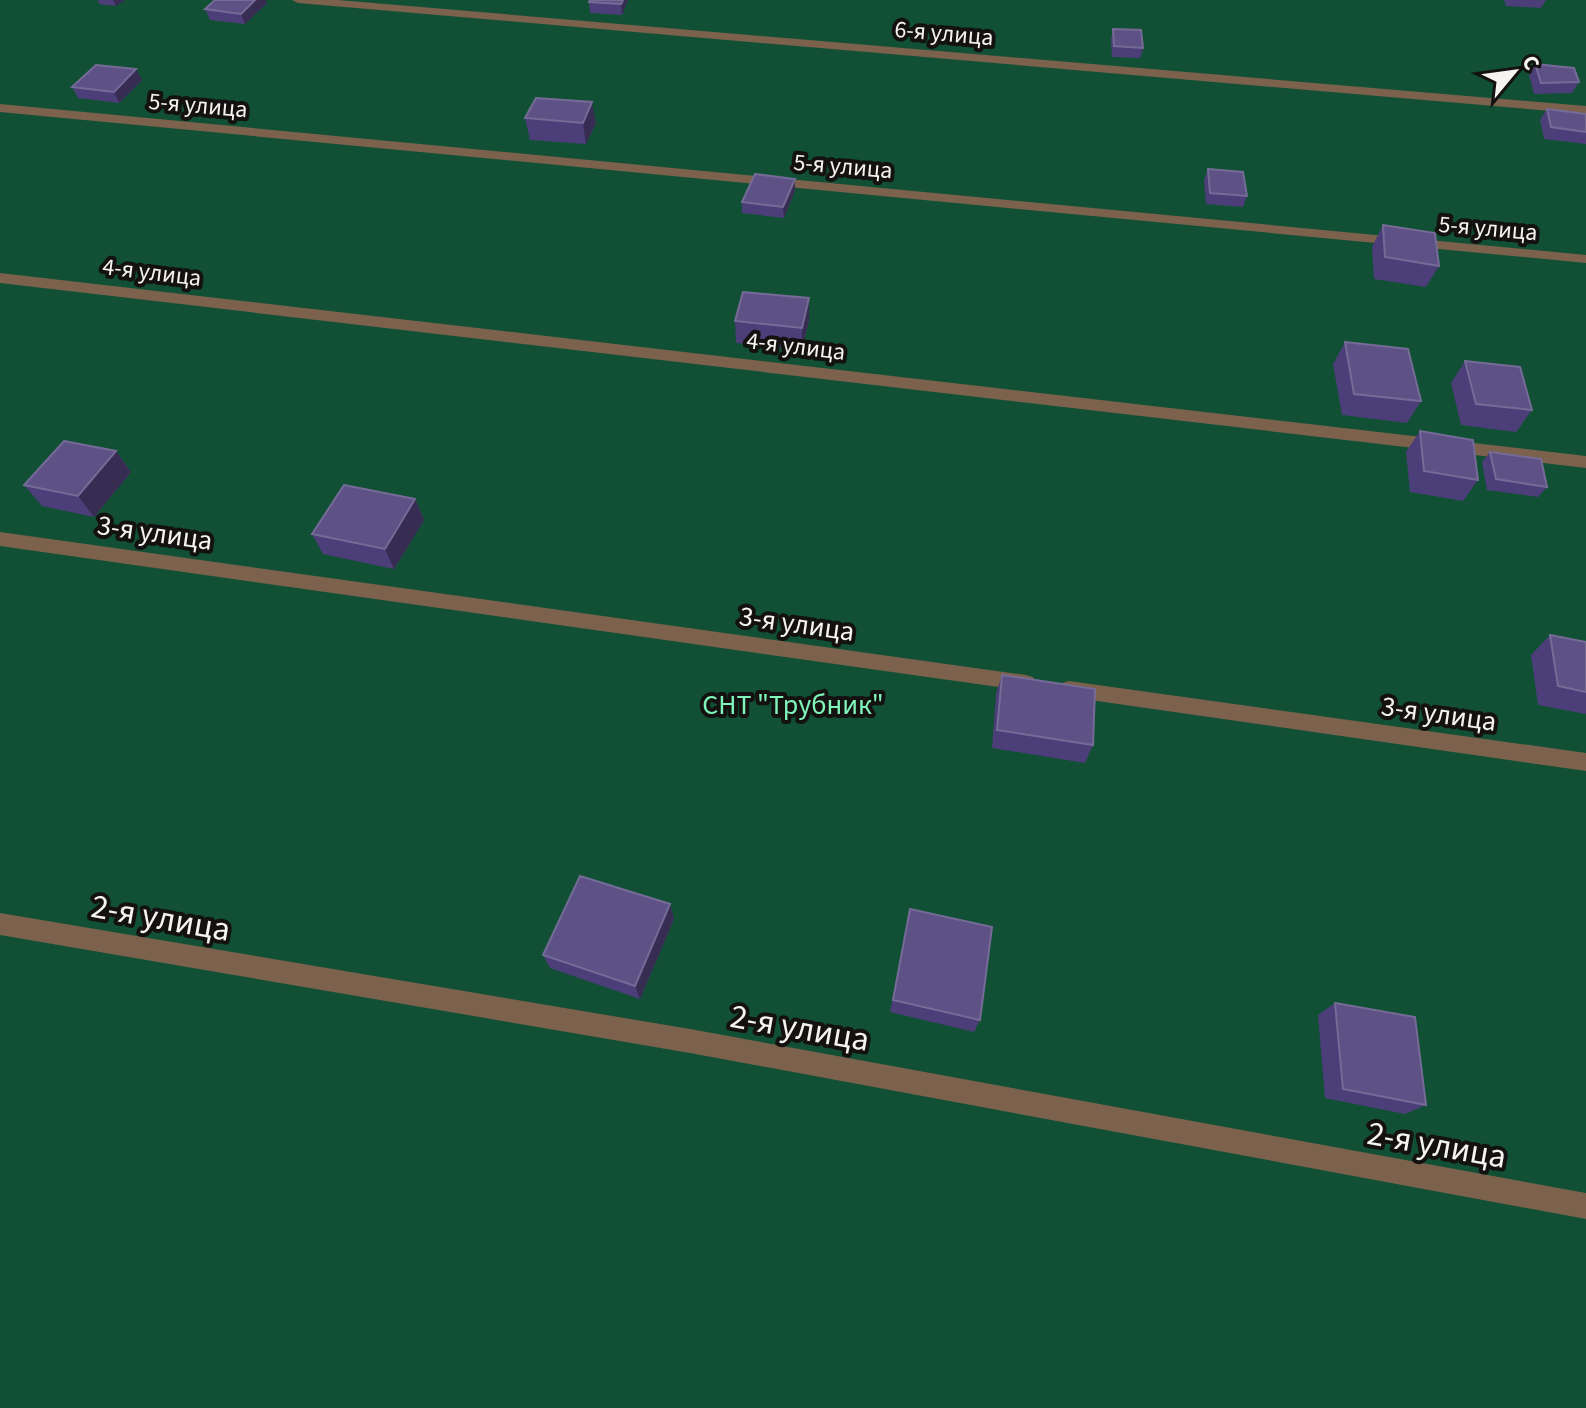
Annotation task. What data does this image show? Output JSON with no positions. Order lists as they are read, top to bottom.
{
  "streets": {
    "lane": [
      "6-я улица",
      "5-я улица",
      "4-я улица",
      "3-я улица",
      "2-я улица"
    ]
  },
  "parks": ["СНТ \"Трубник\""],
  "north": "top right"
}
